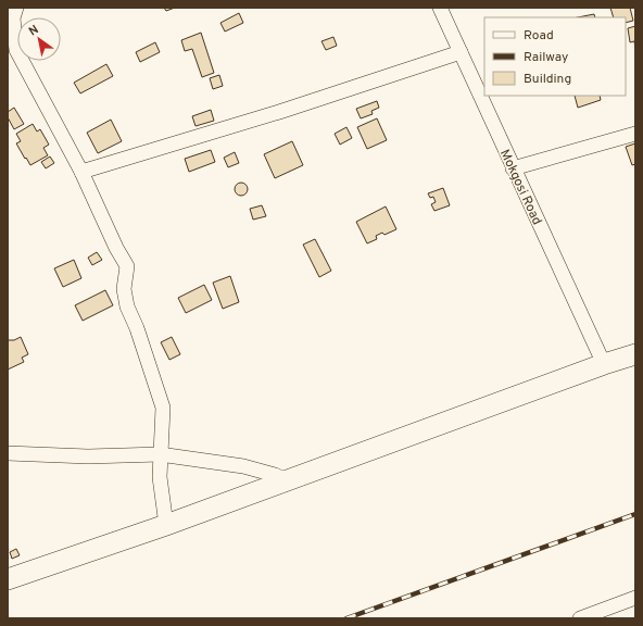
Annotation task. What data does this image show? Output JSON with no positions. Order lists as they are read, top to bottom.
{
  "streets": {
    "street": ["Mokgosi Road"]
  },
  "legend": ["Road", "Railway", "Building"],
  "north": "top left"
}
